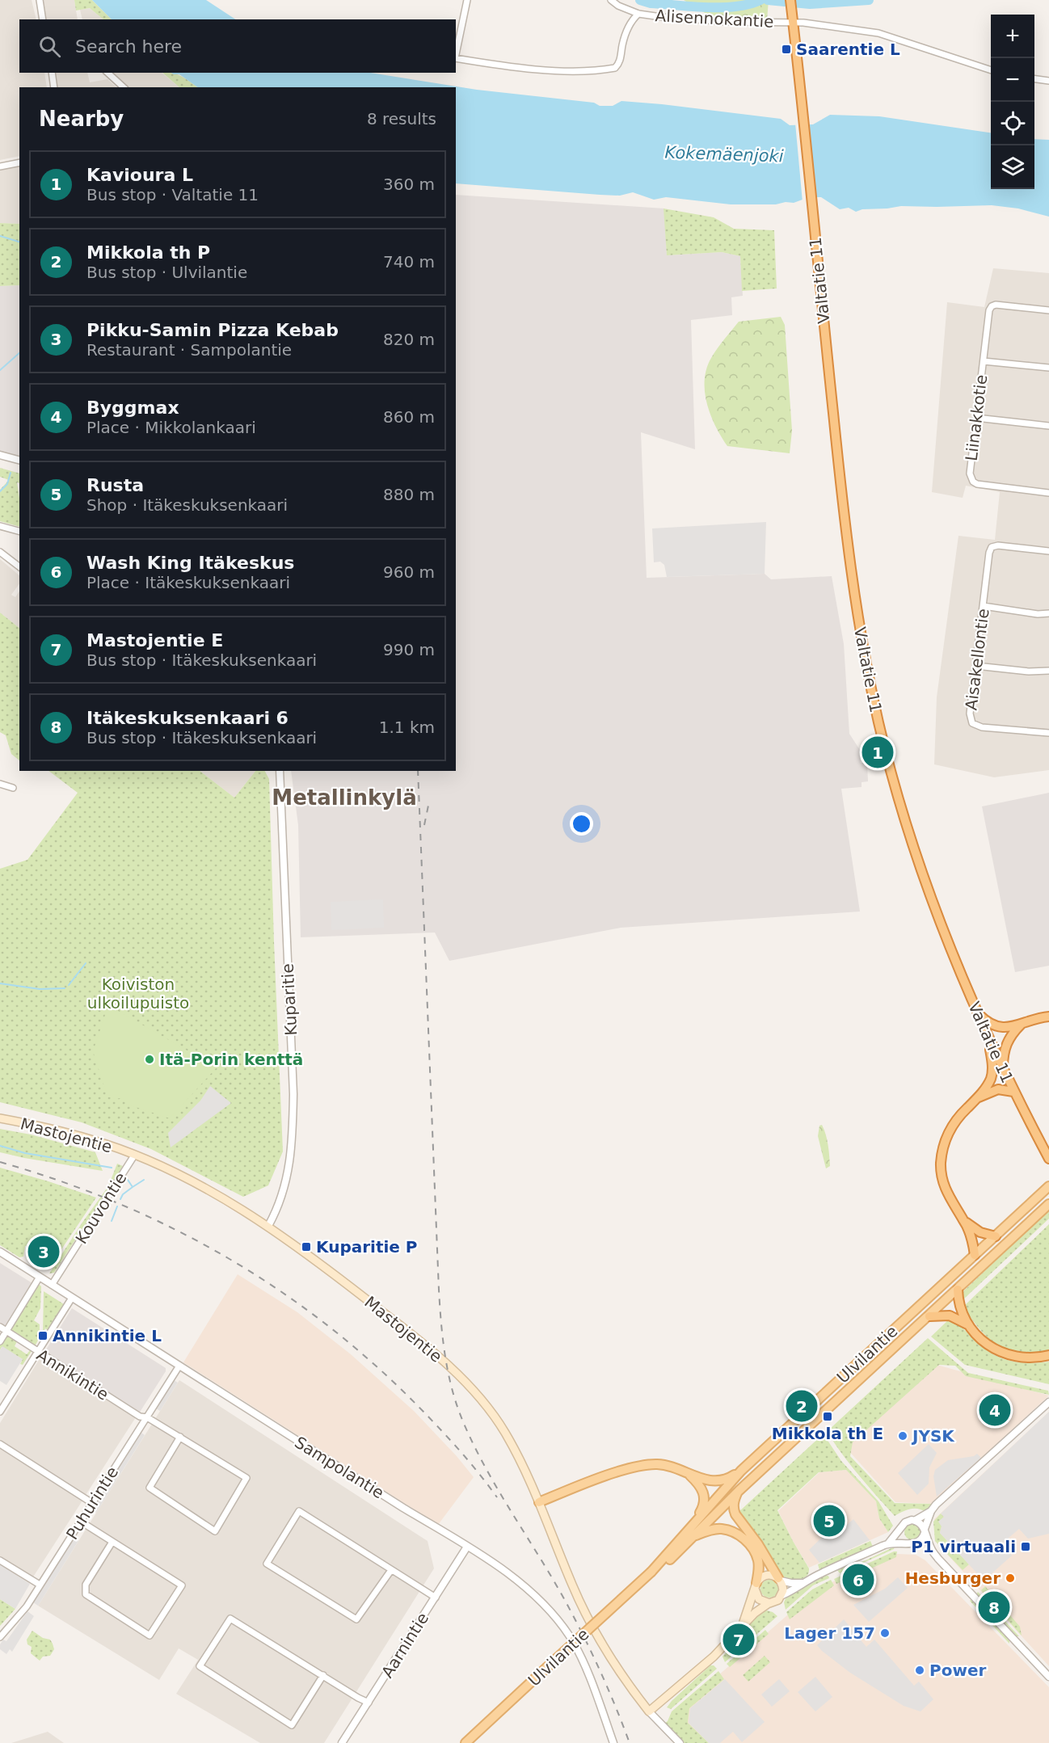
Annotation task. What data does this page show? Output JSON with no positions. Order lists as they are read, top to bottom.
{
  "streets": {
    "highway": ["Valtatie 11"],
    "main road": ["Mastojentie", "Ulvilantie"],
    "street": [
      "Alisennokantie",
      "Liinakkotie",
      "Aisakellontie",
      "Kuparitie",
      "Kouvontie",
      "Annikintie",
      "Sampolantie",
      "Puhurintie",
      "Aarnintie"
    ]
  },
  "crossings": [
    ["Alisennokantie", "Valtatie 11"],
    ["Kuparitie", "Mastojentie"],
    ["Mastojentie", "Kouvontie"],
    ["Kouvontie", "Sampolantie"],
    ["Annikintie", "Puhurintie"],
    ["Sampolantie", "Puhurintie"],
    ["Sampolantie", "Aarnintie"]
  ],
  "districts": ["Metallinkylä"],
  "water": ["Kokemäenjoki"],
  "parks": ["Koiviston ulkoilupuisto"],
  "places": {
    "transit": [
      "Saarentie L",
      "Kuparitie P",
      "Annikintie L",
      "Mikkola th E",
      "P1 virtuaali"
    ],
    "other": [
      "Itä-Porin kenttä",
      "JYSK",
      "Hesburger",
      "Lager 157",
      "Power"
    ]
  },
  "page": {
    "map_buttons": ["+", "−"],
    "search": "Search here",
    "heading": ["Nearby", "8 results"],
    "list": [
      {
        "mark": "1",
        "name": "Kavioura L",
        "note": "Bus stop · Valtatie 11",
        "value": "360 m"
      },
      {
        "mark": "2",
        "name": "Mikkola th P",
        "note": "Bus stop · Ulvilantie",
        "value": "740 m"
      },
      {
        "mark": "3",
        "name": "Pikku-Samin Pizza Kebab",
        "note": "Restaurant · Sampolantie",
        "value": "820 m"
      },
      {
        "mark": "4",
        "name": "Byggmax",
        "note": "Place · Mikkolankaari",
        "value": "860 m"
      },
      {
        "mark": "5",
        "name": "Rusta",
        "note": "Shop · Itäkeskuksenkaari",
        "value": "880 m"
      },
      {
        "mark": "6",
        "name": "Wash King Itäkeskus",
        "note": "Place · Itäkeskuksenkaari",
        "value": "960 m"
      },
      {
        "mark": "7",
        "name": "Mastojentie E",
        "note": "Bus stop · Itäkeskuksenkaari",
        "value": "990 m"
      },
      {
        "mark": "8",
        "name": "Itäkeskuksenkaari 6",
        "note": "Bus stop · Itäkeskuksenkaari",
        "value": "1.1 km"
      }
    ],
    "pins": [
      "1",
      "3",
      "2",
      "4",
      "5",
      "6",
      "8",
      "7"
    ]
  }
}
